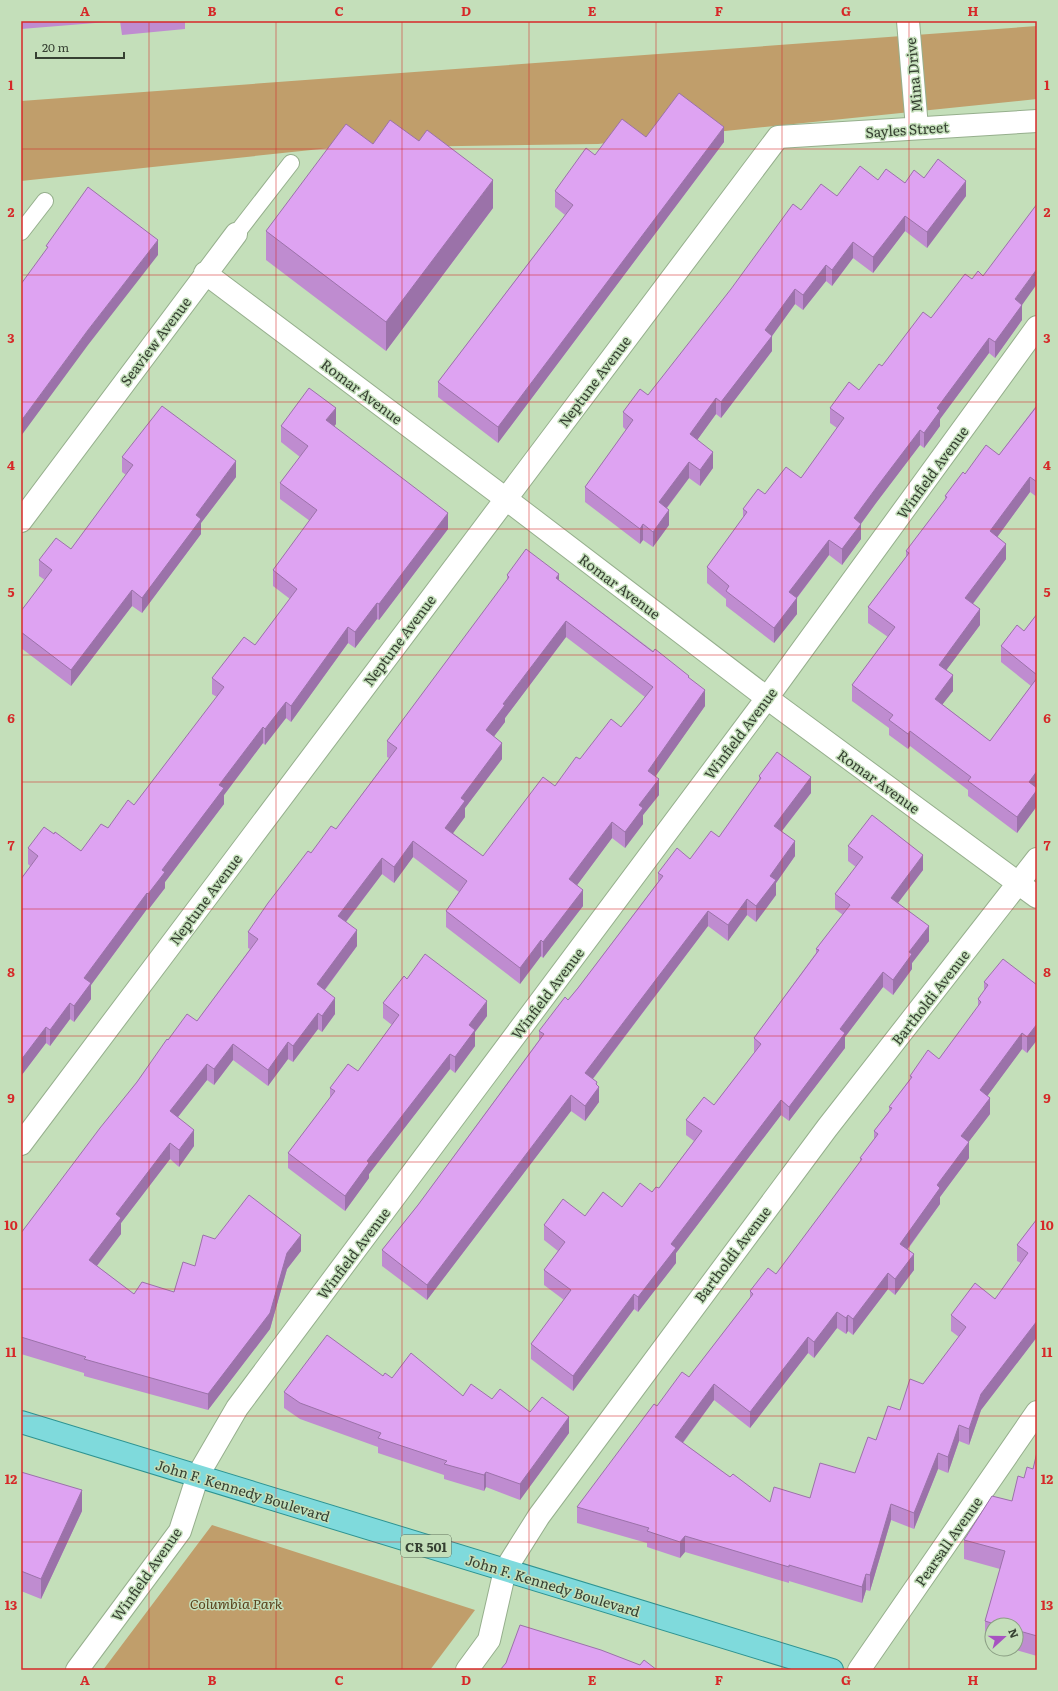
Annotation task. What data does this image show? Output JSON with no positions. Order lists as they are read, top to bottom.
{
  "streets": {
    "main road": ["John F. Kennedy Boulevard", "CR 501"],
    "street": [
      "Mina Drive",
      "Sayles Street",
      "Seaview Avenue",
      "Neptune Avenue",
      "Romar Avenue",
      "Winfield Avenue",
      "Bartholdi Avenue",
      "Pearsall Avenue"
    ]
  },
  "crossings": [
    ["Mina Drive", "Sayles Street"],
    ["Sayles Street", "Neptune Avenue"],
    ["Seaview Avenue", "Romar Avenue"],
    ["Neptune Avenue", "Romar Avenue"],
    ["Romar Avenue", "Winfield Avenue"],
    ["Romar Avenue", "Bartholdi Avenue"],
    ["Winfield Avenue", "John F. Kennedy Boulevard"],
    ["Bartholdi Avenue", "John F. Kennedy Boulevard"]
  ],
  "parks": ["Columbia Park"],
  "scale_bar": "20 m",
  "north": "right",
  "grid": {
    "columns": [
      "A",
      "B",
      "C",
      "D",
      "E",
      "F",
      "G",
      "H"
    ],
    "rows": [
      "1",
      "2",
      "3",
      "4",
      "5",
      "6",
      "7",
      "8",
      "9",
      "10",
      "11",
      "12",
      "13"
    ]
  }
}
